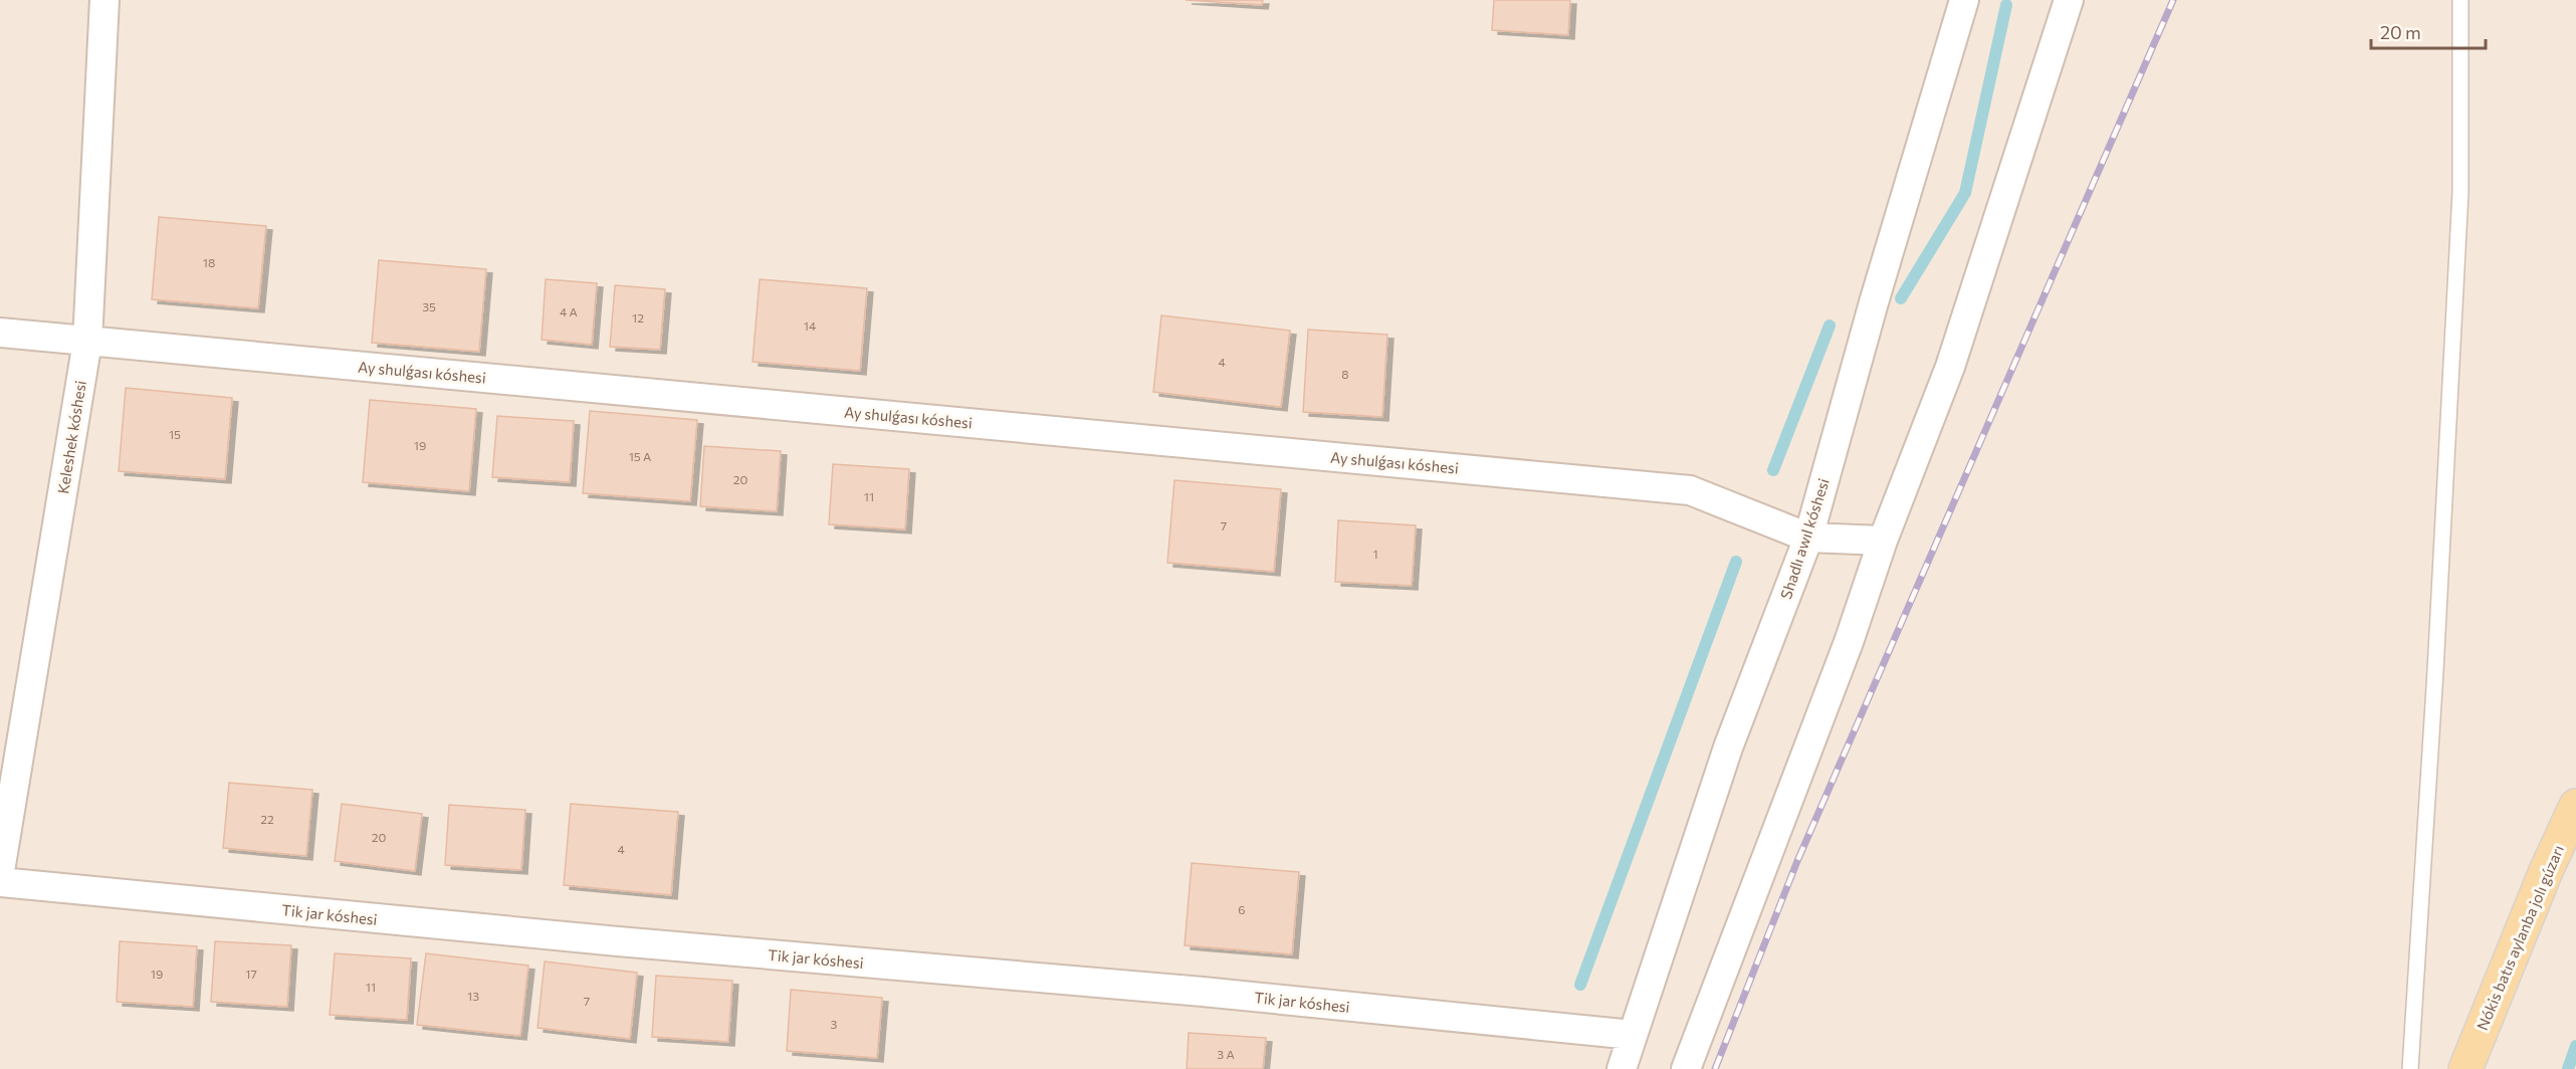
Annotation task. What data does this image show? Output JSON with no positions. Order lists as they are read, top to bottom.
{
  "streets": {
    "main road": ["Nókis batıs aylanba jolı gúzarı"],
    "street": [
      "Ay shulǵası kóshesi",
      "Keleshek kóshesi",
      "Shadlı awıl kóshesi",
      "Tik jar kóshesi"
    ]
  },
  "crossings": [
    ["Ay shulǵası kóshesi", "Keleshek kóshesi"],
    ["Ay shulǵası kóshesi", "Shadlı awıl kóshesi"],
    ["Shadlı awıl kóshesi", "Tik jar kóshesi"]
  ],
  "house_numbers": [
    "18",
    "35",
    "4 А",
    "12",
    "14",
    "4",
    "8",
    "15",
    "19",
    "15 А",
    "20",
    "11",
    "7",
    "1",
    "22",
    "20",
    "4",
    "6",
    "19",
    "17",
    "11",
    "13",
    "7",
    "3",
    "3 А"
  ],
  "scale_bar": "20 m"
}
